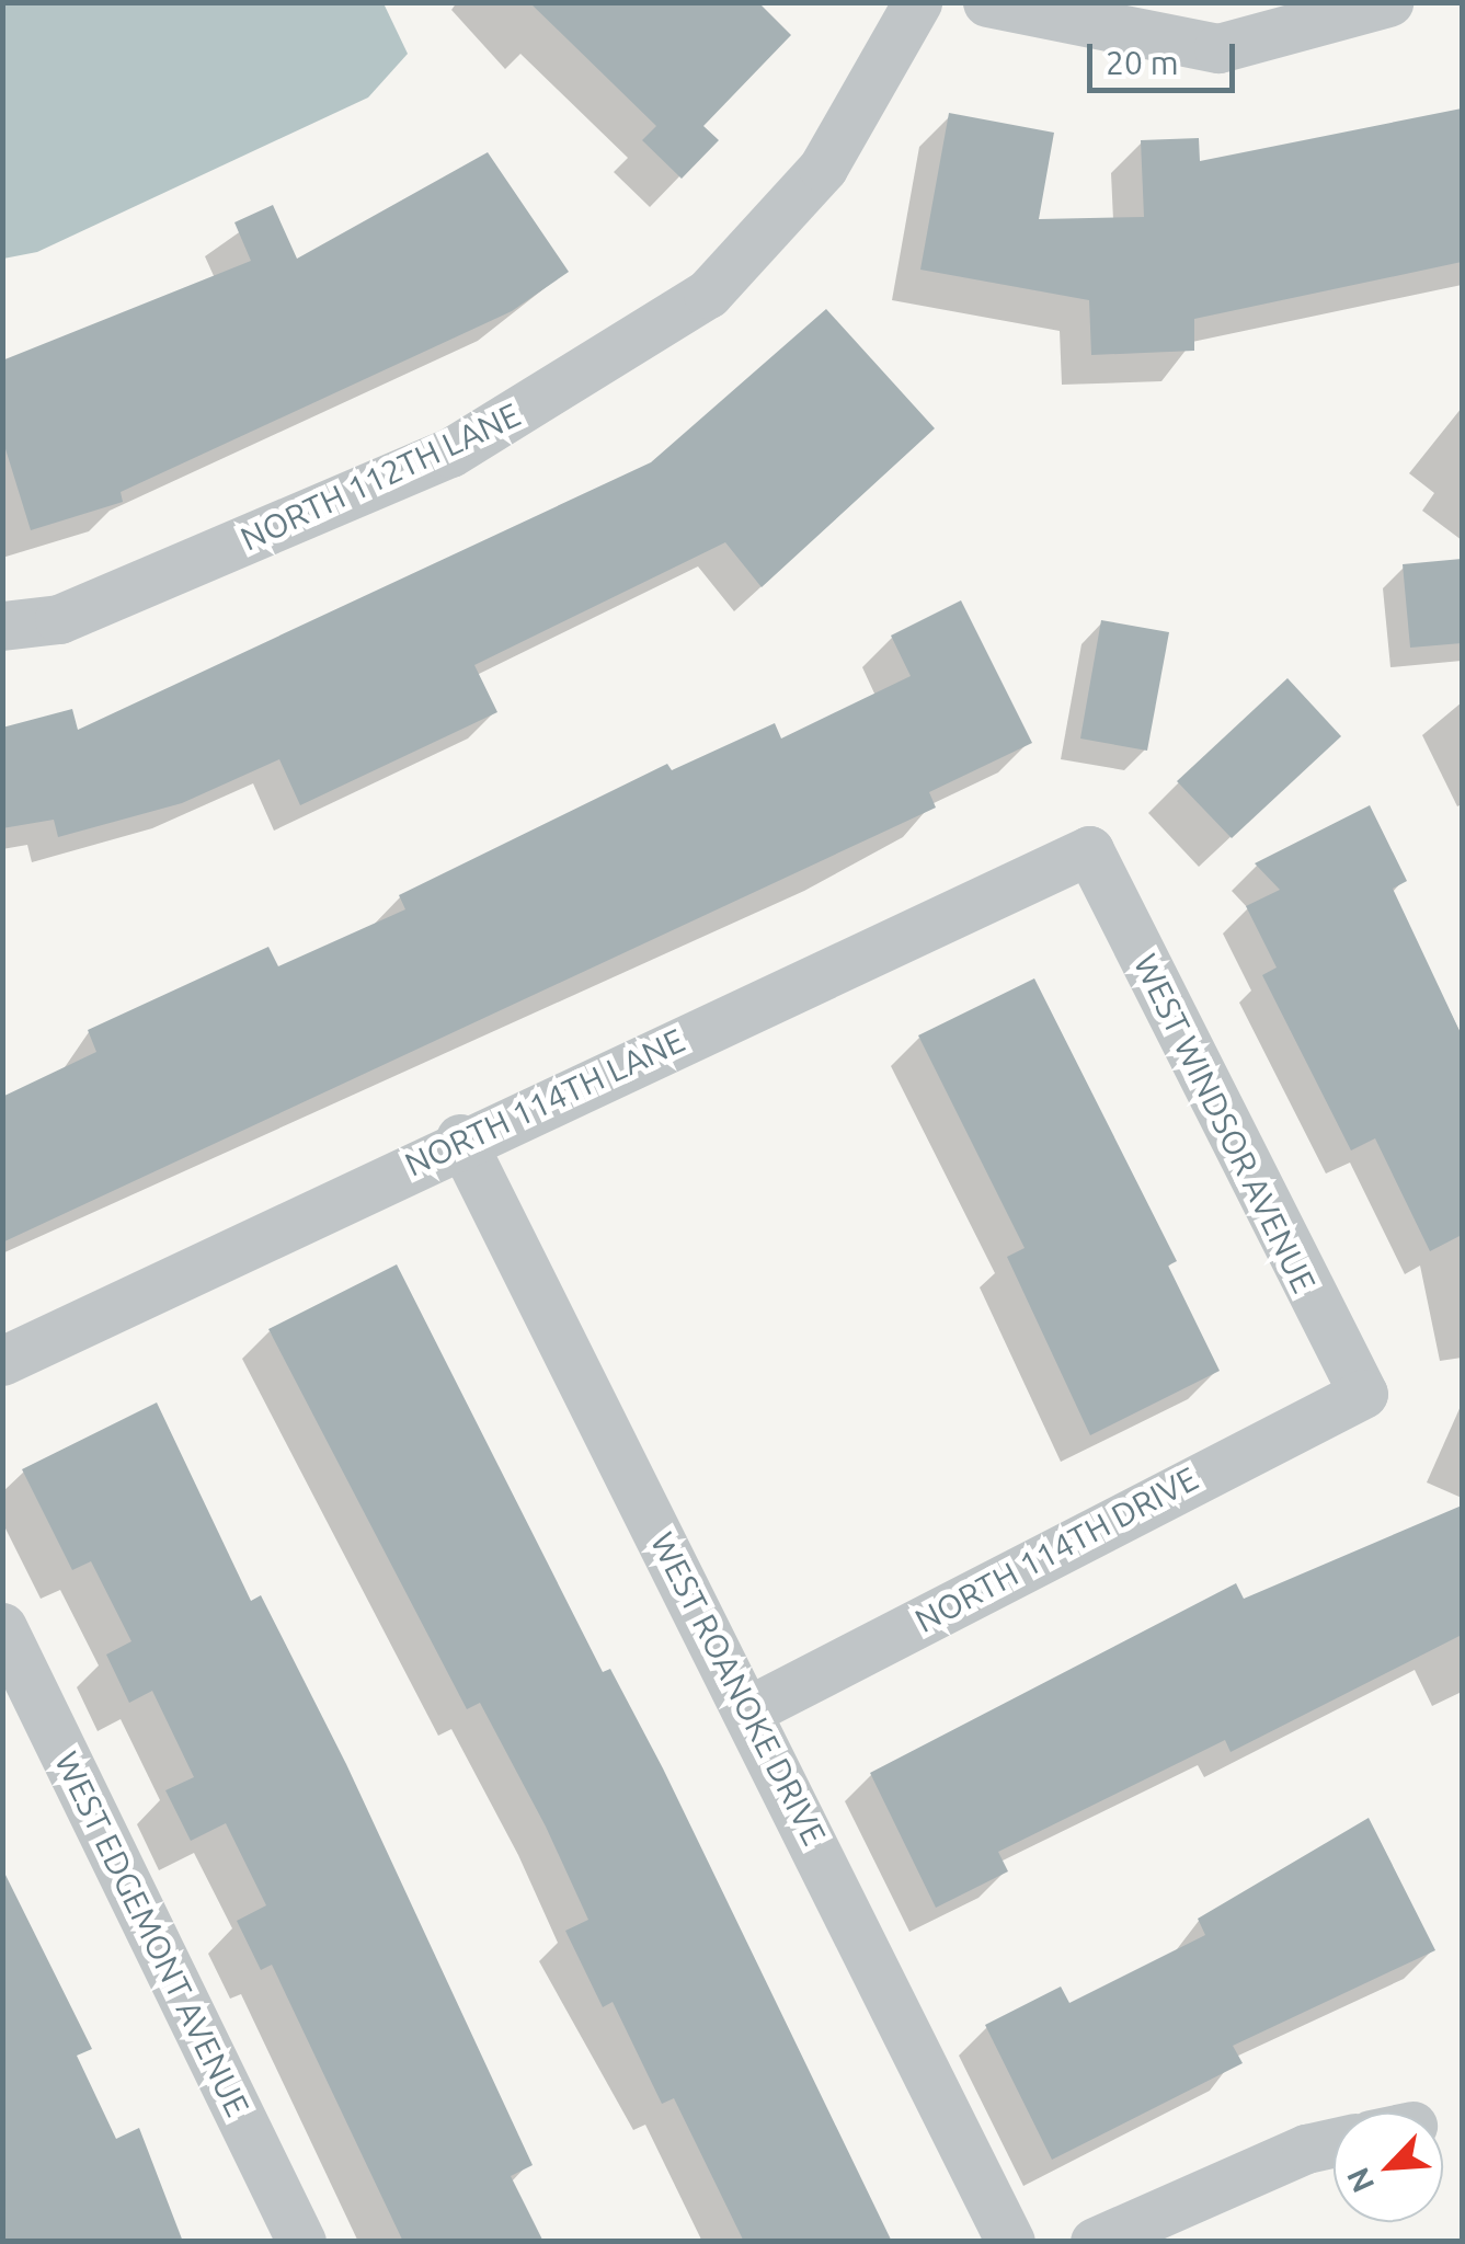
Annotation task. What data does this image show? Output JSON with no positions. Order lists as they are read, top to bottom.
{
  "streets": {
    "street": [
      "NORTH 112TH LANE",
      "NORTH 114TH LANE",
      "WEST WINDSOR AVENUE",
      "NORTH 114TH DRIVE",
      "WEST ROANOKE DRIVE",
      "WEST EDGEMONT AVENUE"
    ]
  },
  "crossings": [
    ["NORTH 114TH LANE", "WEST WINDSOR AVENUE"],
    ["NORTH 114TH LANE", "WEST ROANOKE DRIVE"],
    ["WEST WINDSOR AVENUE", "NORTH 114TH DRIVE"],
    ["NORTH 114TH DRIVE", "WEST ROANOKE DRIVE"]
  ],
  "scale_bar": "20 m",
  "north": "bottom left"
}
